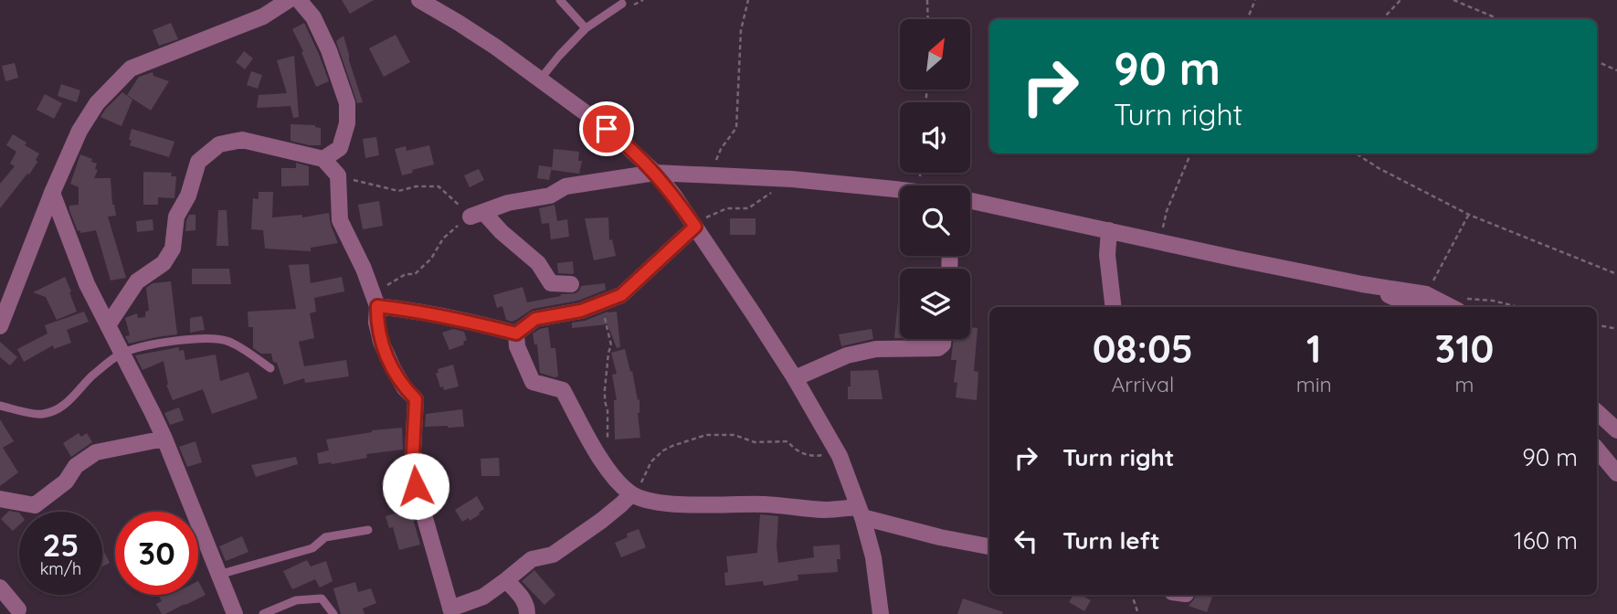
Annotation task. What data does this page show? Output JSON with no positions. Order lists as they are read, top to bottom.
{
  "north": "top right",
  "page": {
    "turn": ["90 m", "Turn right"],
    "eta": [
      "08:05",
      "Arrival",
      "1",
      "min",
      "310",
      "m"
    ],
    "list": [
      {
        "name": "Turn right",
        "value": "90 m"
      },
      {
        "name": "Turn left",
        "value": "160 m"
      }
    ],
    "speed": "25 km/h",
    "limit": "30"
  }
}
